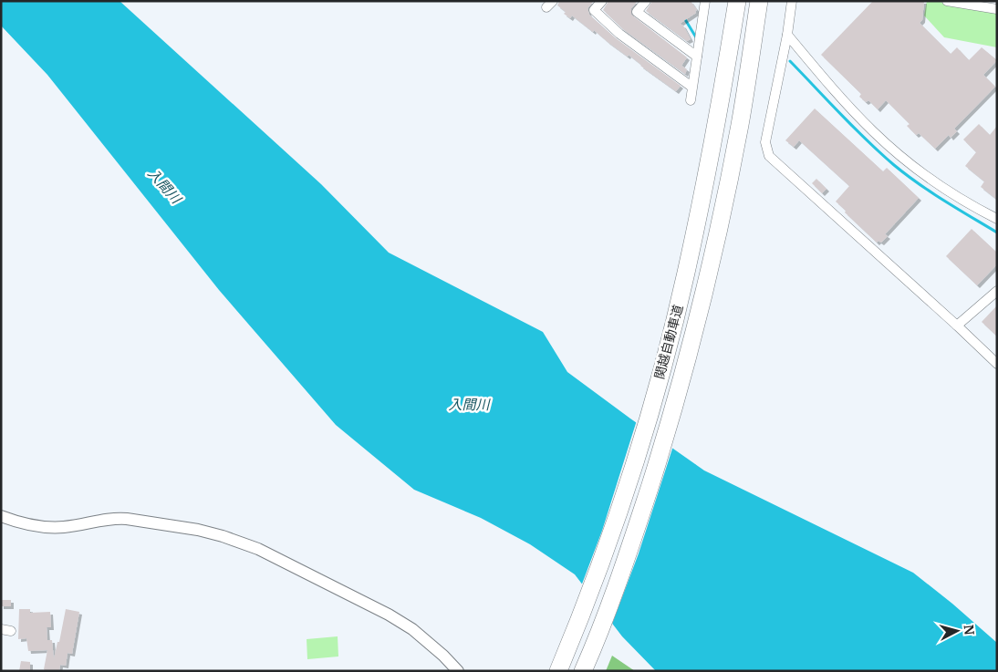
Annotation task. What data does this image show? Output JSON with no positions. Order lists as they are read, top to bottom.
{
  "streets": {
    "highway": ["関越自動車道"]
  },
  "water": ["入間川"],
  "north": "right"
}
